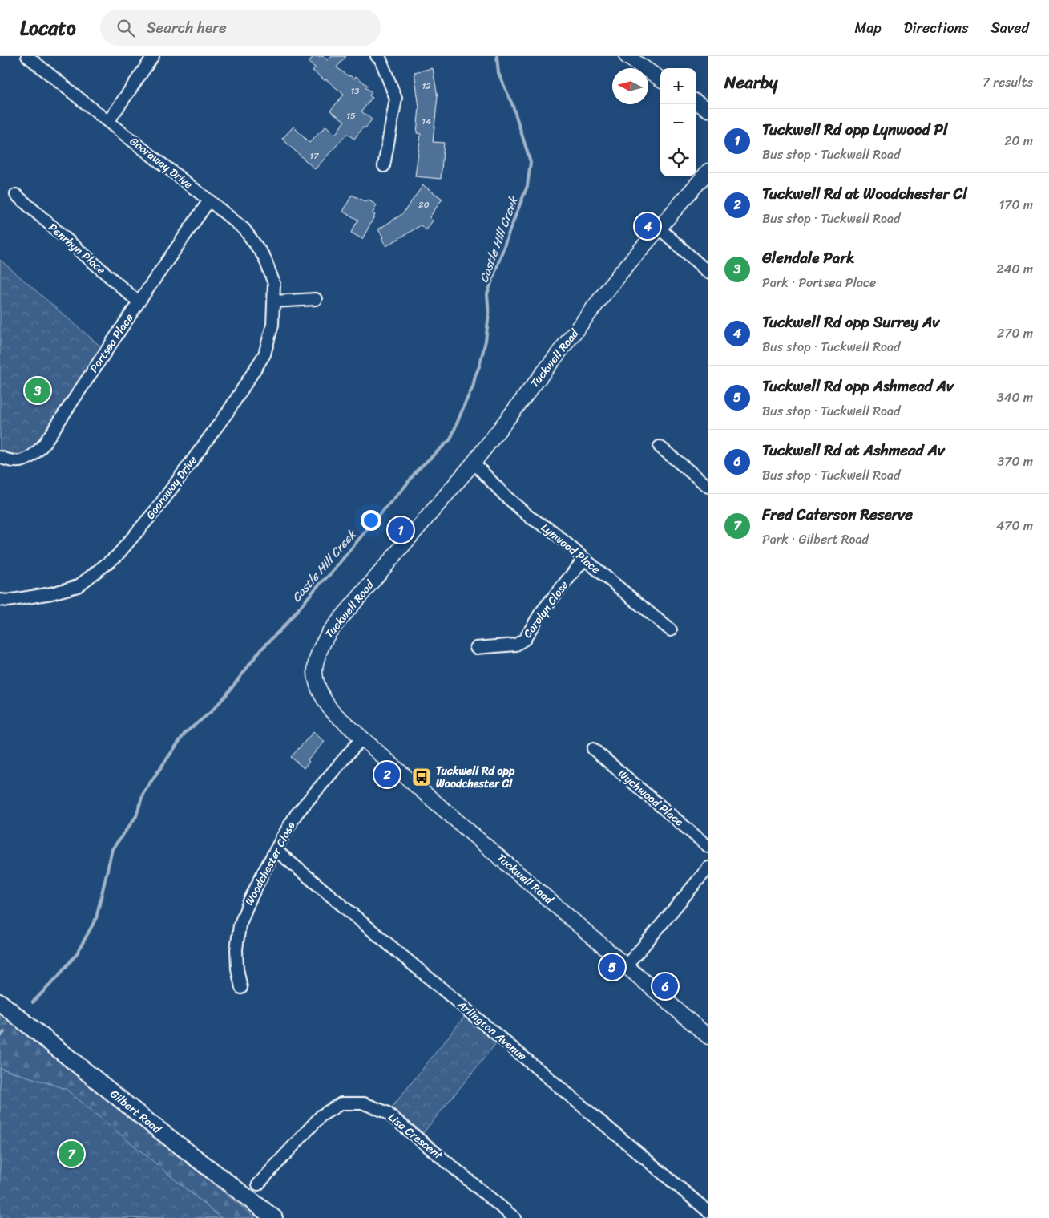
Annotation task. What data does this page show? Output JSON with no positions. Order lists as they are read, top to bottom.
{
  "streets": {
    "main road": ["Gilbert Road"],
    "street": [
      "Gooraway Drive",
      "Penrhyn Place",
      "Portsea Place",
      "Tuckwell Road",
      "Lynwood Place",
      "Carolyn Close",
      "Wychwood Place",
      "Woodchester Close",
      "Arlington Avenue",
      "Lisa Crescent"
    ]
  },
  "crossings": [
    ["Gooraway Drive", "Portsea Place"],
    ["Penrhyn Place", "Portsea Place"],
    ["Tuckwell Road", "Lynwood Place"],
    ["Tuckwell Road", "Woodchester Close"],
    ["Lynwood Place", "Carolyn Close"],
    ["Woodchester Close", "Arlington Avenue"]
  ],
  "water": ["Castle Hill Creek"],
  "places": {
    "bus stop": ["Tuckwell Rd opp Woodchester Cl"]
  },
  "house_numbers": [
    "12",
    "13",
    "15",
    "14",
    "17",
    "20"
  ],
  "north": "left",
  "page": {
    "header": "Locato",
    "search": "Search here",
    "nav": ["Map", "Directions", "Saved"],
    "heading": ["Nearby", "7 results"],
    "map_buttons": ["+", "−"],
    "list": [
      {
        "mark": "1",
        "name": "Tuckwell Rd opp Lynwood Pl",
        "note": "Bus stop · Tuckwell Road",
        "value": "20 m"
      },
      {
        "mark": "2",
        "name": "Tuckwell Rd at Woodchester Cl",
        "note": "Bus stop · Tuckwell Road",
        "value": "170 m"
      },
      {
        "mark": "3",
        "name": "Glendale Park",
        "note": "Park · Portsea Place",
        "value": "240 m"
      },
      {
        "mark": "4",
        "name": "Tuckwell Rd opp Surrey Av",
        "note": "Bus stop · Tuckwell Road",
        "value": "270 m"
      },
      {
        "mark": "5",
        "name": "Tuckwell Rd opp Ashmead Av",
        "note": "Bus stop · Tuckwell Road",
        "value": "340 m"
      },
      {
        "mark": "6",
        "name": "Tuckwell Rd at Ashmead Av",
        "note": "Bus stop · Tuckwell Road",
        "value": "370 m"
      },
      {
        "mark": "7",
        "name": "Fred Caterson Reserve",
        "note": "Park · Gilbert Road",
        "value": "470 m"
      }
    ],
    "pins": [
      "4",
      "3",
      "1",
      "2",
      "5",
      "6",
      "7"
    ]
  }
}
